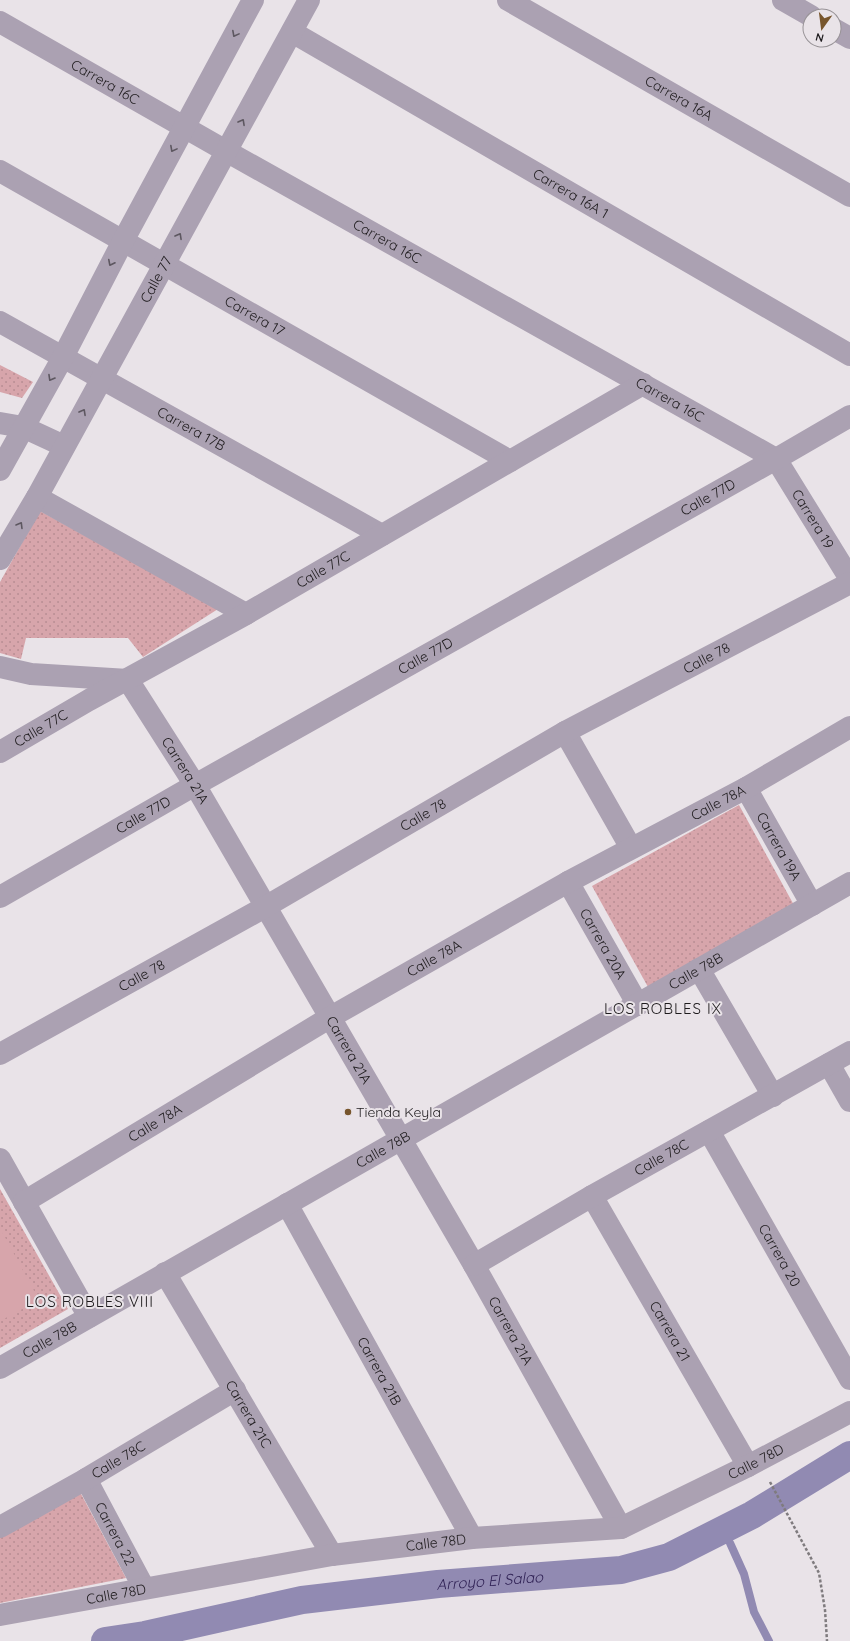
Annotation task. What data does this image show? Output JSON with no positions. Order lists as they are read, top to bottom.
{
  "streets": {
    "street": [
      "Carrera 16C",
      "Carrera 16A",
      "Carrera 16A 1",
      "Calle 77",
      "Carrera 17",
      "Carrera 17B",
      "Calle 77D",
      "Carrera 19",
      "Calle 77C",
      "Calle 78",
      "Carrera 21A",
      "Calle 78A",
      "Carrera 19A",
      "Carrera 20A",
      "Calle 78B",
      "Calle 78C",
      "Carrera 20",
      "Carrera 21",
      "Carrera 21B",
      "Carrera 21C",
      "Calle 78D",
      "Carrera 22"
    ]
  },
  "crossings": [
    ["Carrera 16C", "Calle 77"],
    ["Carrera 16C", "Calle 77D"],
    ["Carrera 16C", "Carrera 19"],
    ["Carrera 16C", "Calle 77C"],
    ["Carrera 16A 1", "Calle 77"],
    ["Calle 77", "Carrera 17"],
    ["Calle 77", "Carrera 17B"],
    ["Carrera 17", "Calle 77C"],
    ["Carrera 17B", "Calle 77C"],
    ["Calle 77D", "Carrera 19"],
    ["Calle 77D", "Carrera 21A"],
    ["Carrera 19", "Calle 78"],
    ["Calle 77C", "Carrera 21A"],
    ["Calle 78", "Carrera 21A"],
    ["Carrera 21A", "Calle 78A"],
    ["Carrera 21A", "Calle 78B"],
    ["Carrera 21A", "Calle 78C"],
    ["Carrera 21A", "Calle 78D"],
    ["Calle 78A", "Carrera 19A"],
    ["Calle 78A", "Carrera 20A"],
    ["Carrera 19A", "Calle 78B"],
    ["Carrera 20A", "Calle 78B"],
    ["Calle 78B", "Carrera 21B"],
    ["Calle 78B", "Carrera 21C"],
    ["Calle 78C", "Carrera 20"],
    ["Calle 78C", "Carrera 21"],
    ["Calle 78C", "Carrera 21C"],
    ["Calle 78C", "Carrera 22"],
    ["Carrera 21", "Calle 78D"],
    ["Carrera 21B", "Calle 78D"],
    ["Carrera 21C", "Calle 78D"],
    ["Calle 78D", "Carrera 22"]
  ],
  "districts": ["LOS ROBLES IX", "LOS ROBLES VIII"],
  "water": ["Arroyo El Salao"],
  "places": ["Tienda Keyla"],
  "north": "bottom"
}
